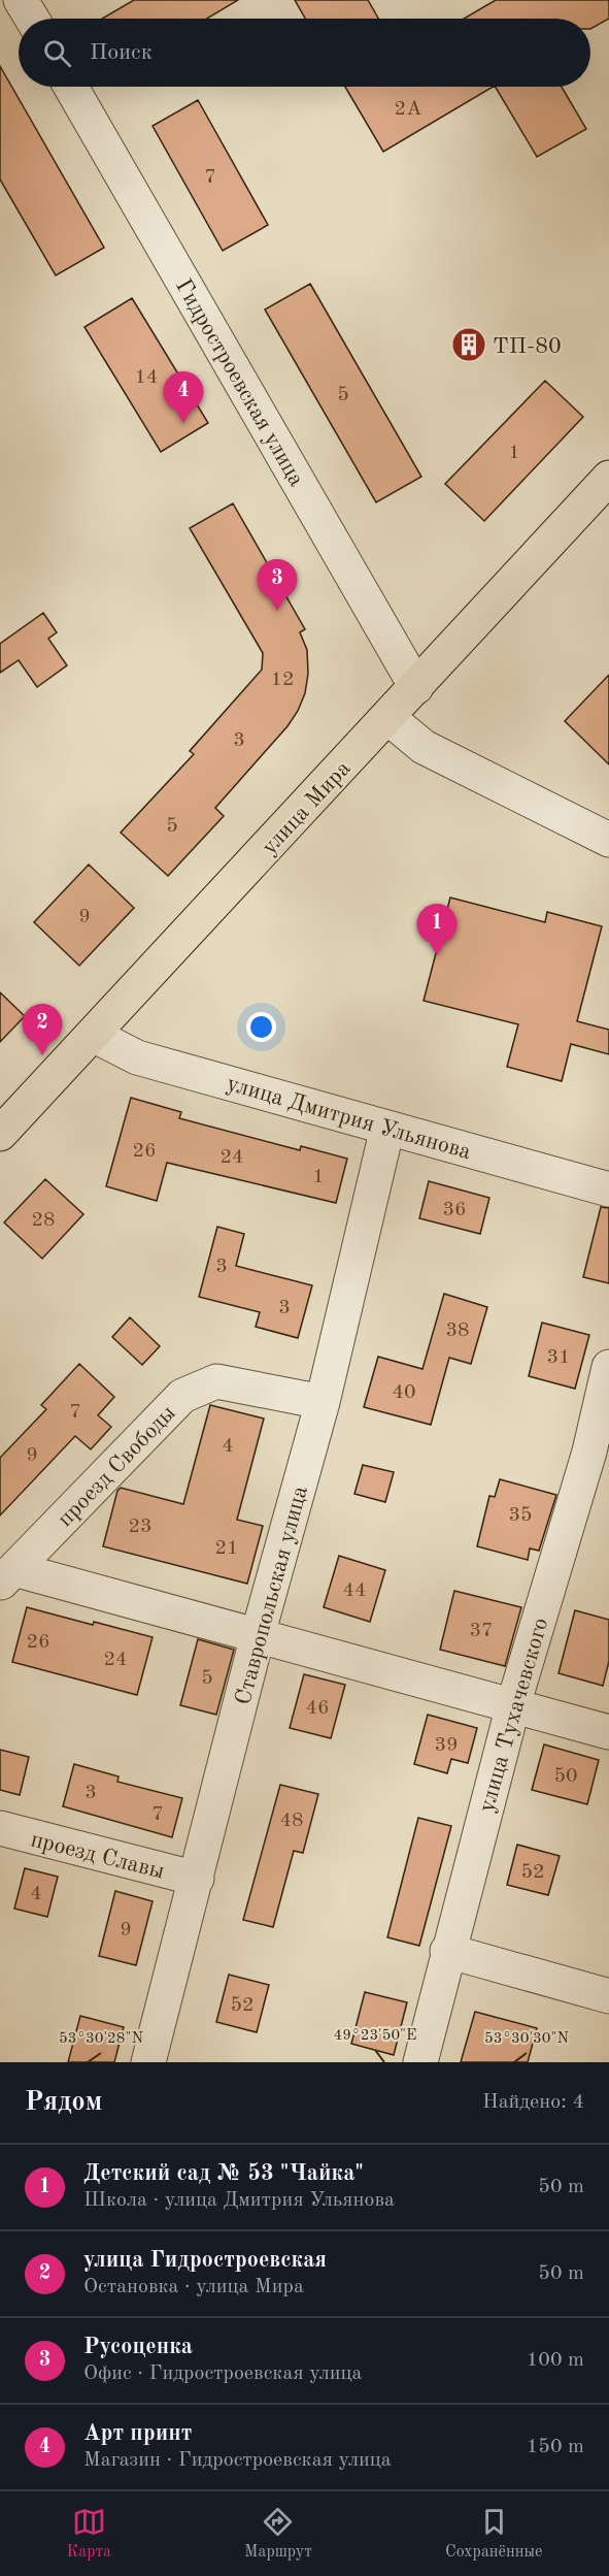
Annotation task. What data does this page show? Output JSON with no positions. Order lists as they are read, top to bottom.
{
  "streets": {
    "main road": ["улица Мира"],
    "street": [
      "Гидростроевская улица",
      "улица Дмитрия Ульянова",
      "проезд Свободы",
      "Ставропольская улица",
      "улица Тухачевского",
      "проезд Славы"
    ]
  },
  "crossings": [
    ["Гидростроевская улица", "улица Мира"],
    ["улица Мира", "улица Дмитрия Ульянова"],
    ["улица Дмитрия Ульянова", "Ставропольская улица"],
    ["проезд Свободы", "Ставропольская улица"],
    ["Ставропольская улица", "проезд Славы"]
  ],
  "places": {
    "building": ["ТП-80"]
  },
  "house_numbers": [
    "2А",
    "7",
    "14",
    "5",
    "1",
    "12",
    "3",
    "5",
    "9",
    "26",
    "24",
    "1",
    "36",
    "28",
    "3",
    "3",
    "38",
    "31",
    "40",
    "7",
    "4",
    "9",
    "35",
    "23",
    "21",
    "44",
    "37",
    "26",
    "24",
    "5",
    "46",
    "39",
    "50",
    "3",
    "7",
    "48",
    "52",
    "4",
    "9",
    "52"
  ],
  "page": {
    "search": "Поиск",
    "pins": [
      "4",
      "3",
      "1",
      "2"
    ],
    "heading": ["Рядом", "Найдено: 4"],
    "list": [
      {
        "mark": "1",
        "name": "Детский сад № 53 \"Чайка\"",
        "note": "Школа · улица Дмитрия Ульянова",
        "value": "50 m"
      },
      {
        "mark": "2",
        "name": "улица Гидростроевская",
        "note": "Остановка · улица Мира",
        "value": "50 m"
      },
      {
        "mark": "3",
        "name": "Русоценка",
        "note": "Офис · Гидростроевская улица",
        "value": "100 m"
      },
      {
        "mark": "4",
        "name": "Арт принт",
        "note": "Магазин · Гидростроевская улица",
        "value": "150 m"
      }
    ],
    "nav": ["Карта", "Маршрут", "Сохранённые"]
  },
  "coordinates": ["49°23'50\"E", "53°30'28\"N", "53°30'30\"N"]
}
